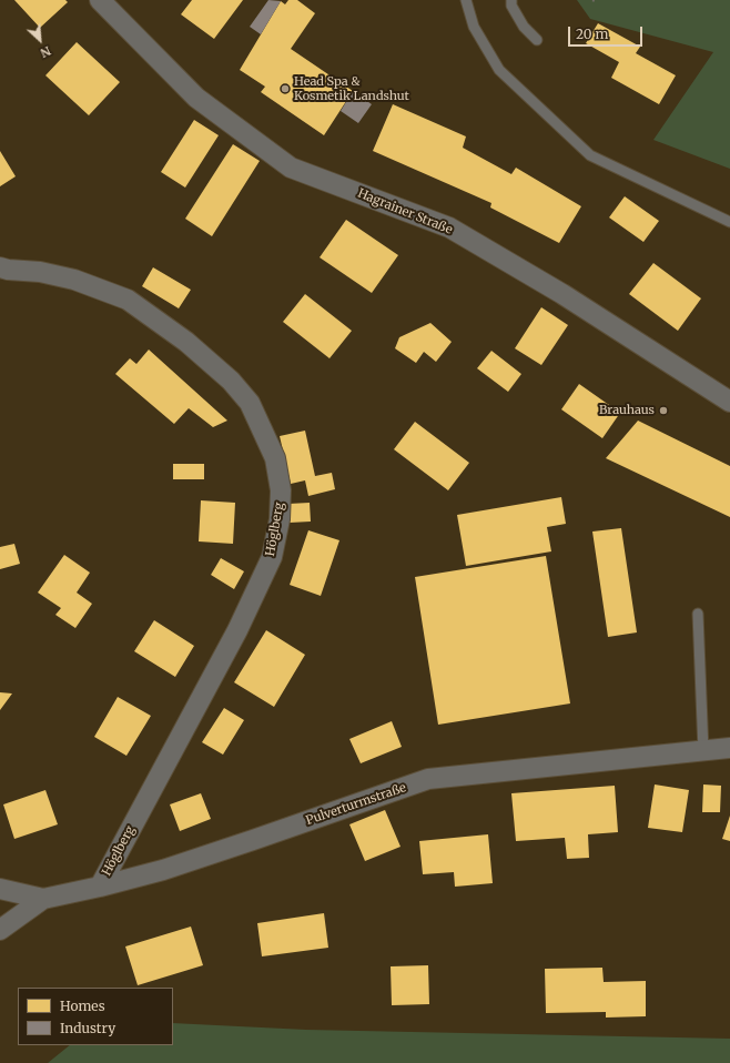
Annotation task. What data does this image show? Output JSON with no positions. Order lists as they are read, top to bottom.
{
  "streets": {
    "street": ["Hagrainer Straße", "Höglberg", "Pulverturmstraße"]
  },
  "crossings": [
    ["Höglberg", "Pulverturmstraße"]
  ],
  "places": ["Head Spa & Kosmetik Landshut", "Brauhaus"],
  "legend": ["Homes", "Industry"],
  "scale_bar": "20 m",
  "north": "bottom right"
}
